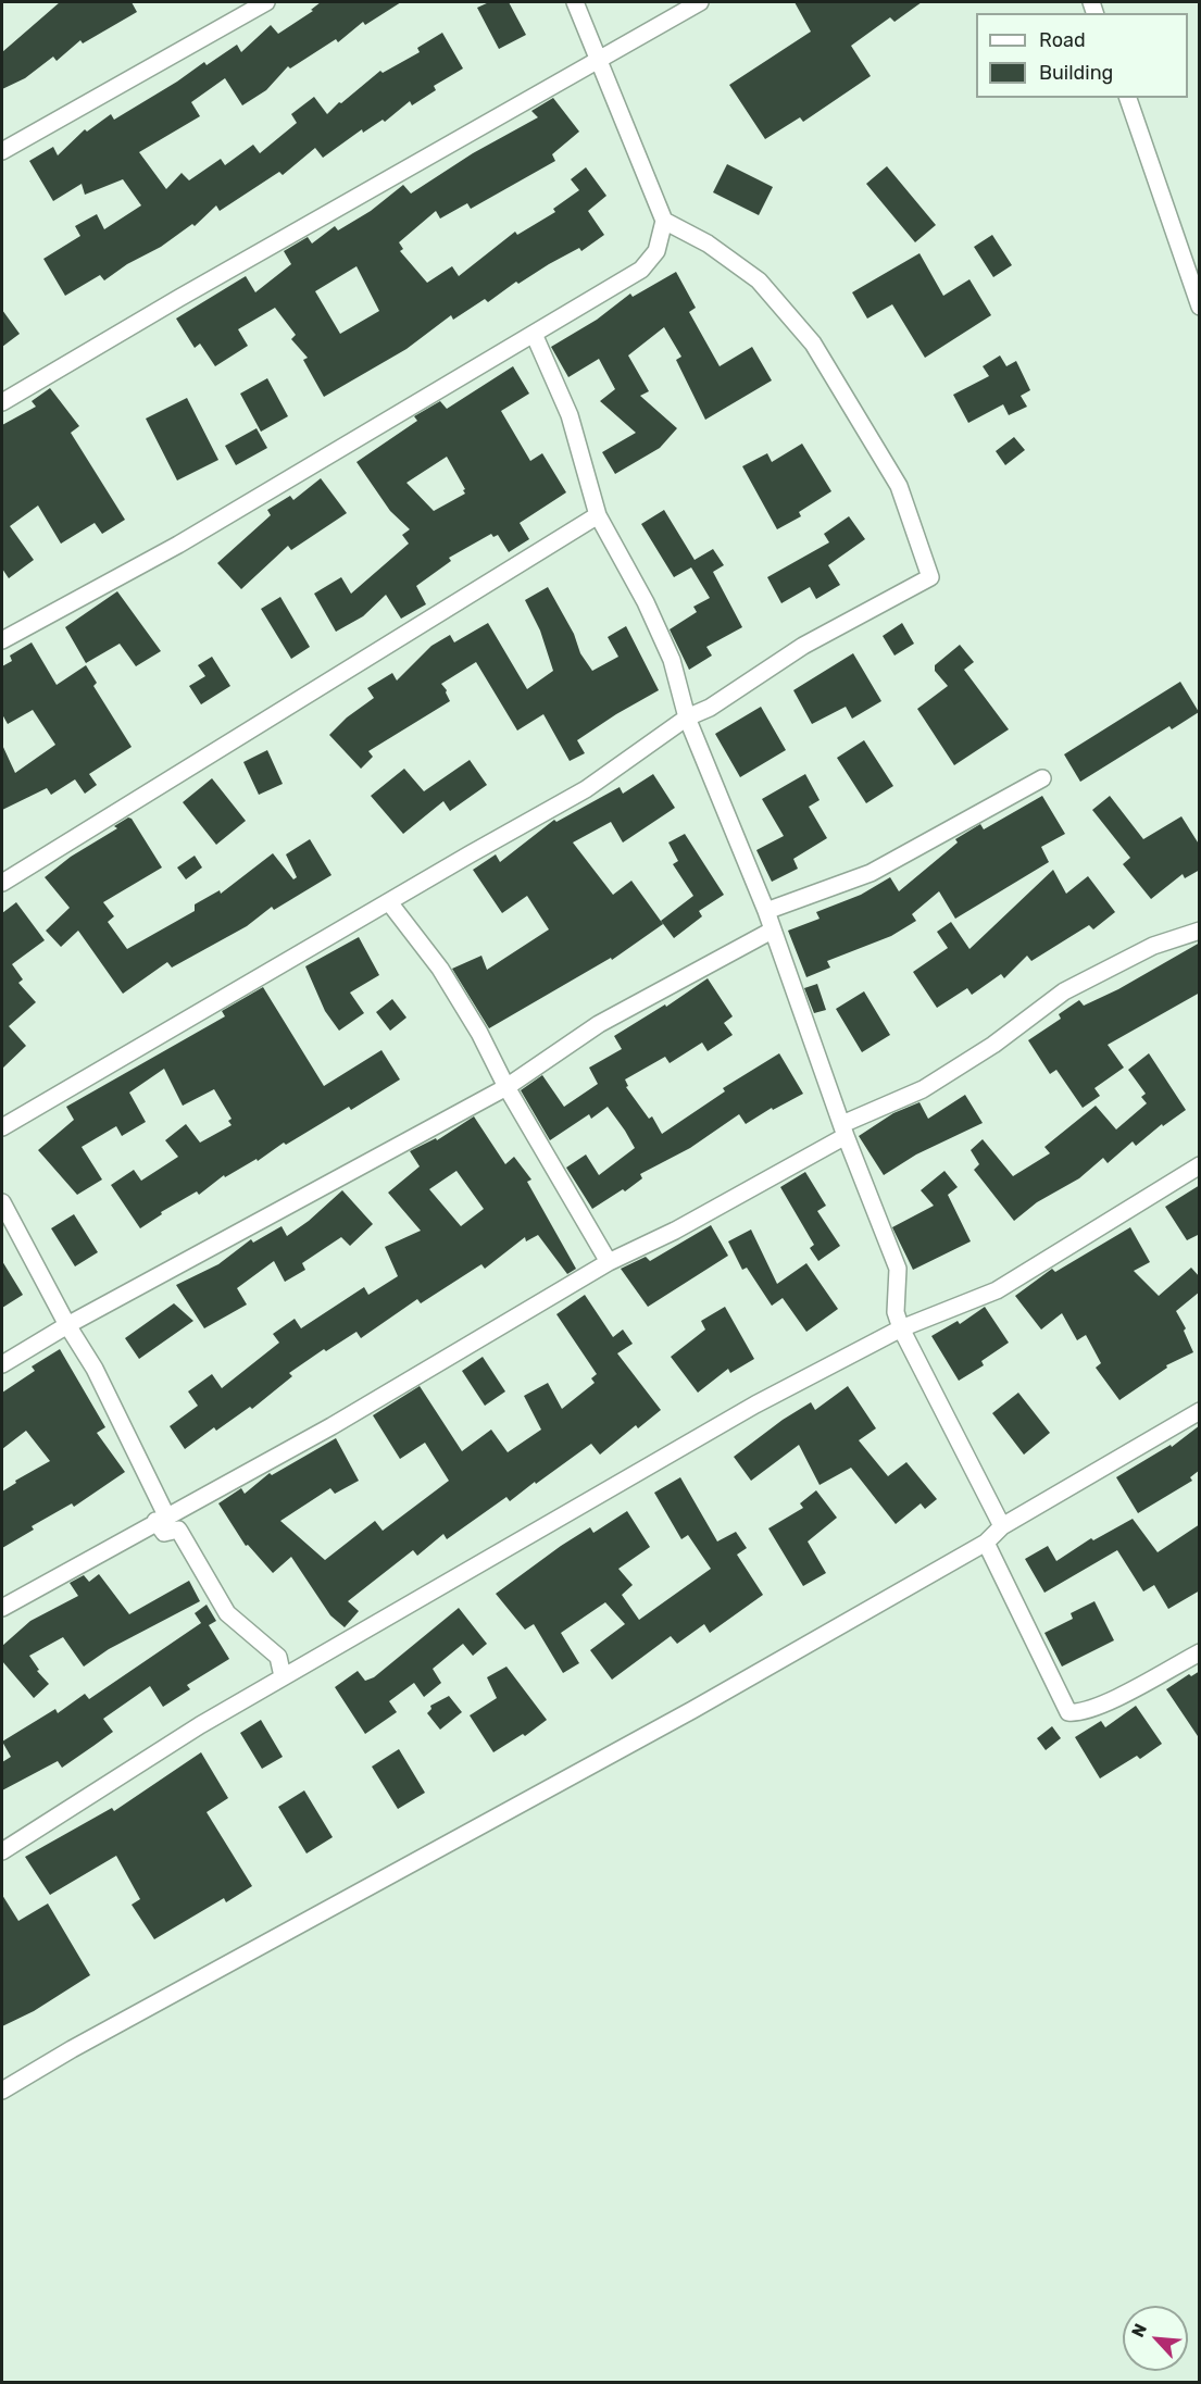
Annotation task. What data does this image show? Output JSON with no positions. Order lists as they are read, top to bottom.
{
  "legend": ["Road", "Building"],
  "north": "top left"
}
